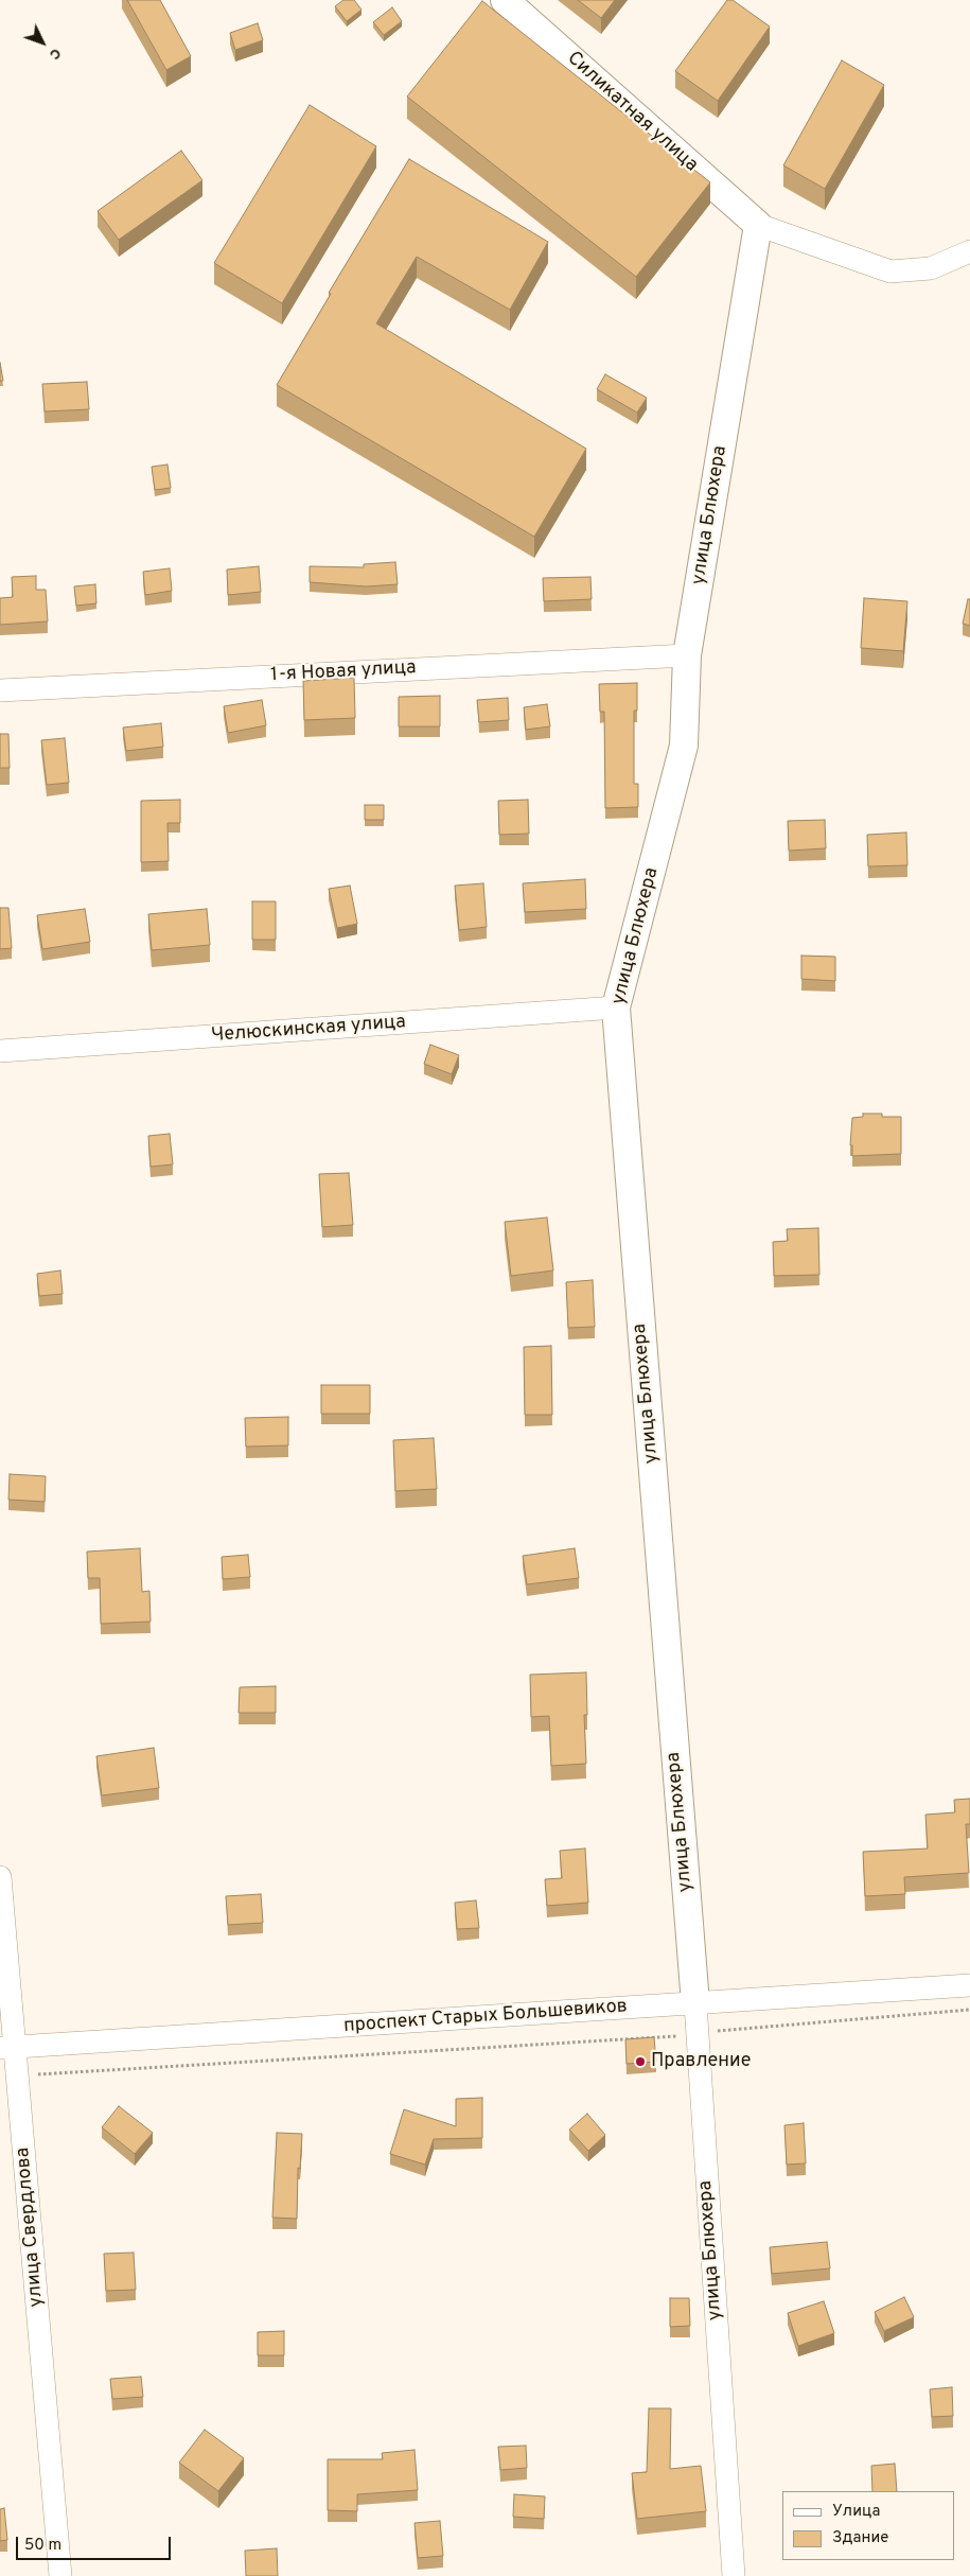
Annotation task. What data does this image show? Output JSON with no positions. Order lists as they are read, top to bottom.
{
  "streets": {
    "street": [
      "Силикатная улица",
      "улица Блюхера",
      "1-я Новая улица",
      "Челюскинская улица",
      "проспект Старых Большевиков",
      "улица Свердлова"
    ]
  },
  "crossings": [
    ["Силикатная улица", "улица Блюхера"],
    ["улица Блюхера", "1-я Новая улица"],
    ["улица Блюхера", "Челюскинская улица"],
    ["улица Блюхера", "проспект Старых Большевиков"],
    ["проспект Старых Большевиков", "улица Свердлова"]
  ],
  "places": ["Правление"],
  "legend": ["Улица", "Здание"],
  "scale_bar": "50 m",
  "north": "bottom right"
}
